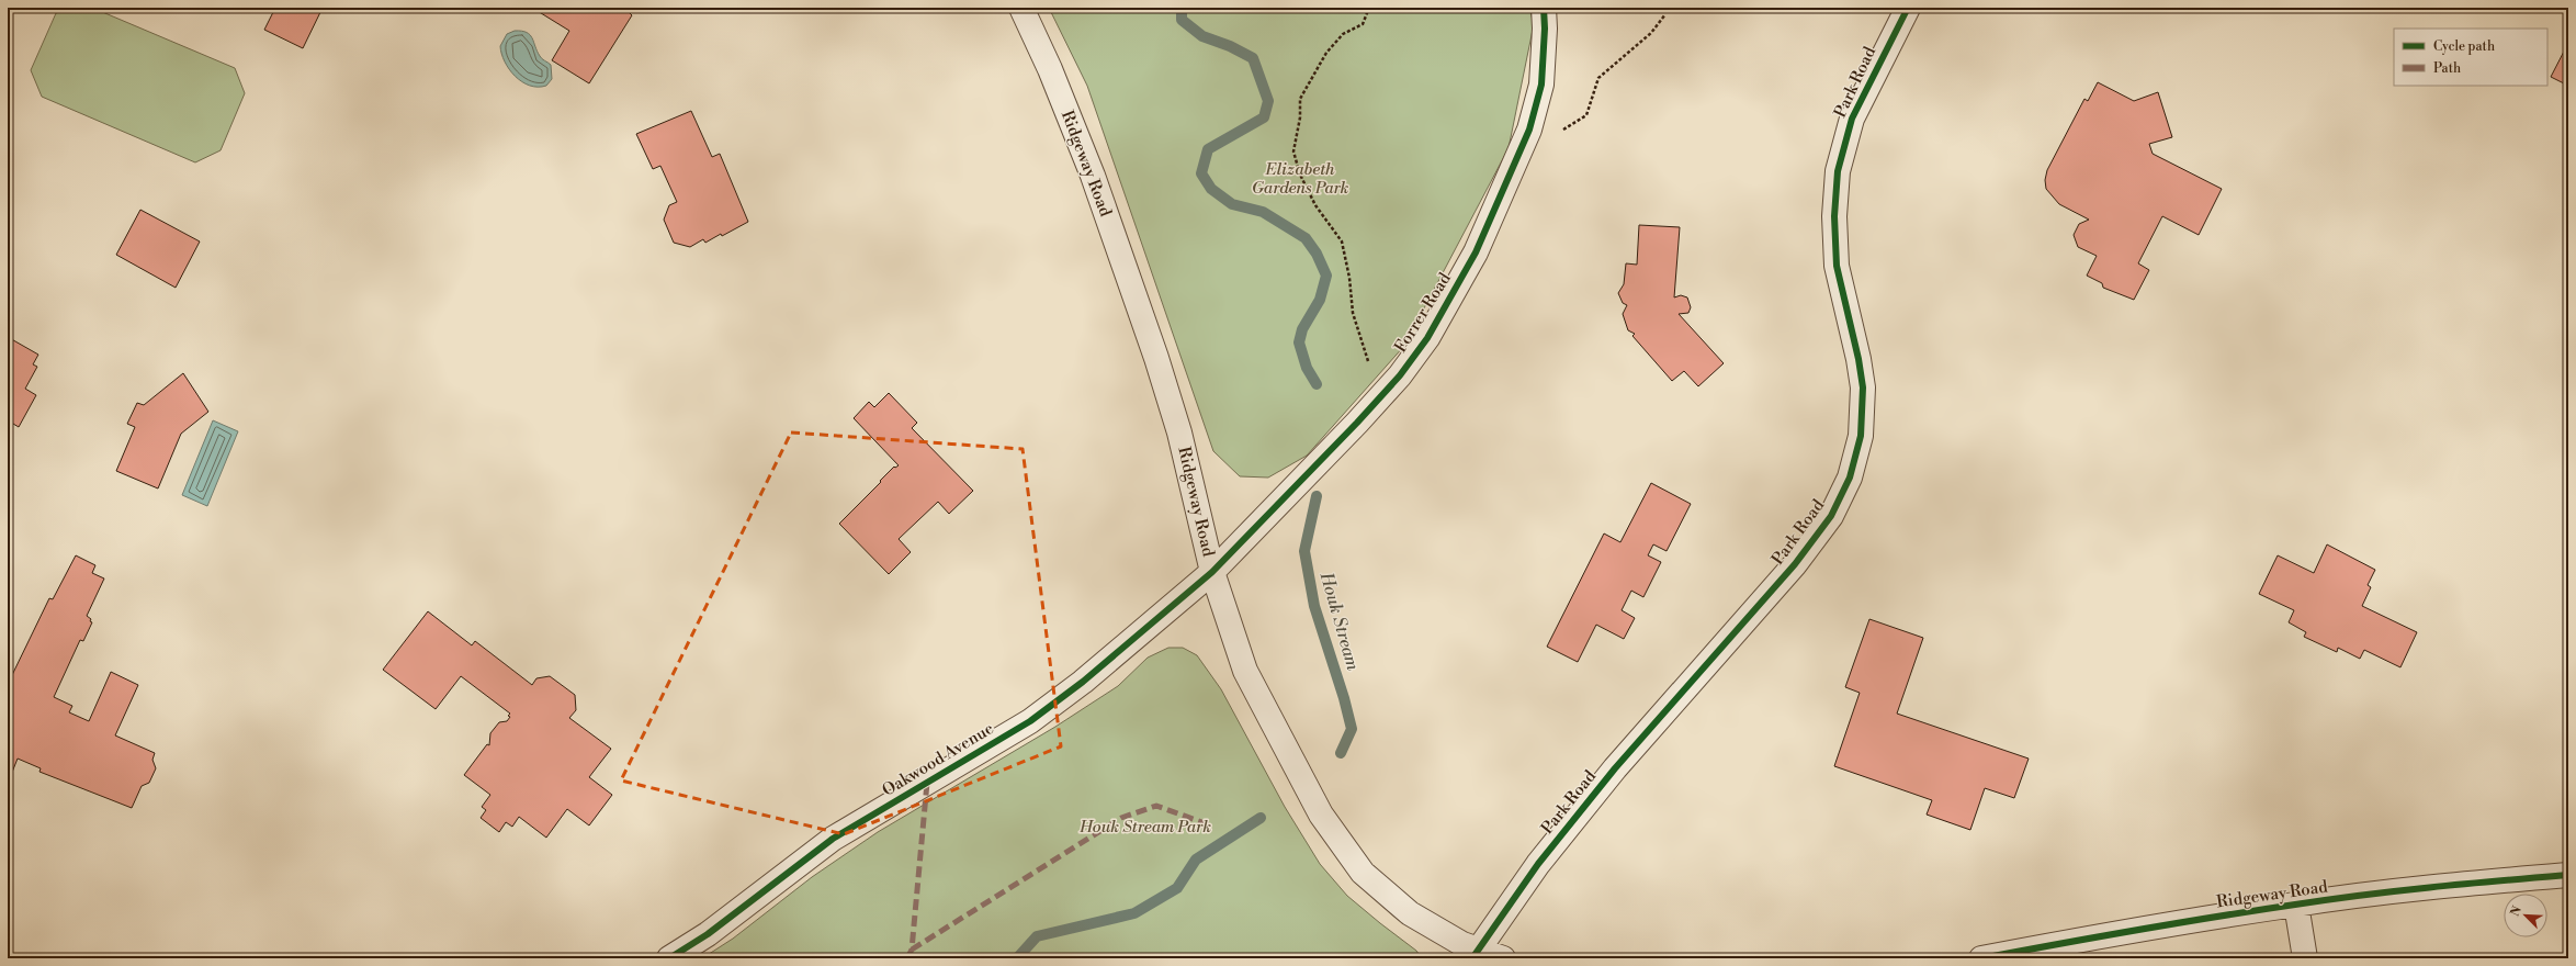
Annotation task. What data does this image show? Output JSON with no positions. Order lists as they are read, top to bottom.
{
  "streets": {
    "street": [
      "Park Road",
      "Ridgeway Road",
      "Forrer Road",
      "Oakwood Avenue"
    ]
  },
  "crossings": [
    ["Park Road", "Ridgeway Road"],
    ["Ridgeway Road", "Forrer Road"],
    ["Ridgeway Road", "Oakwood Avenue"],
    ["Forrer Road", "Oakwood Avenue"]
  ],
  "water": ["Houk Stream"],
  "parks": ["Elizabeth Gardens Park", "Houk Stream Park"],
  "legend": ["Cycle path", "Path"],
  "north": "top left"
}
